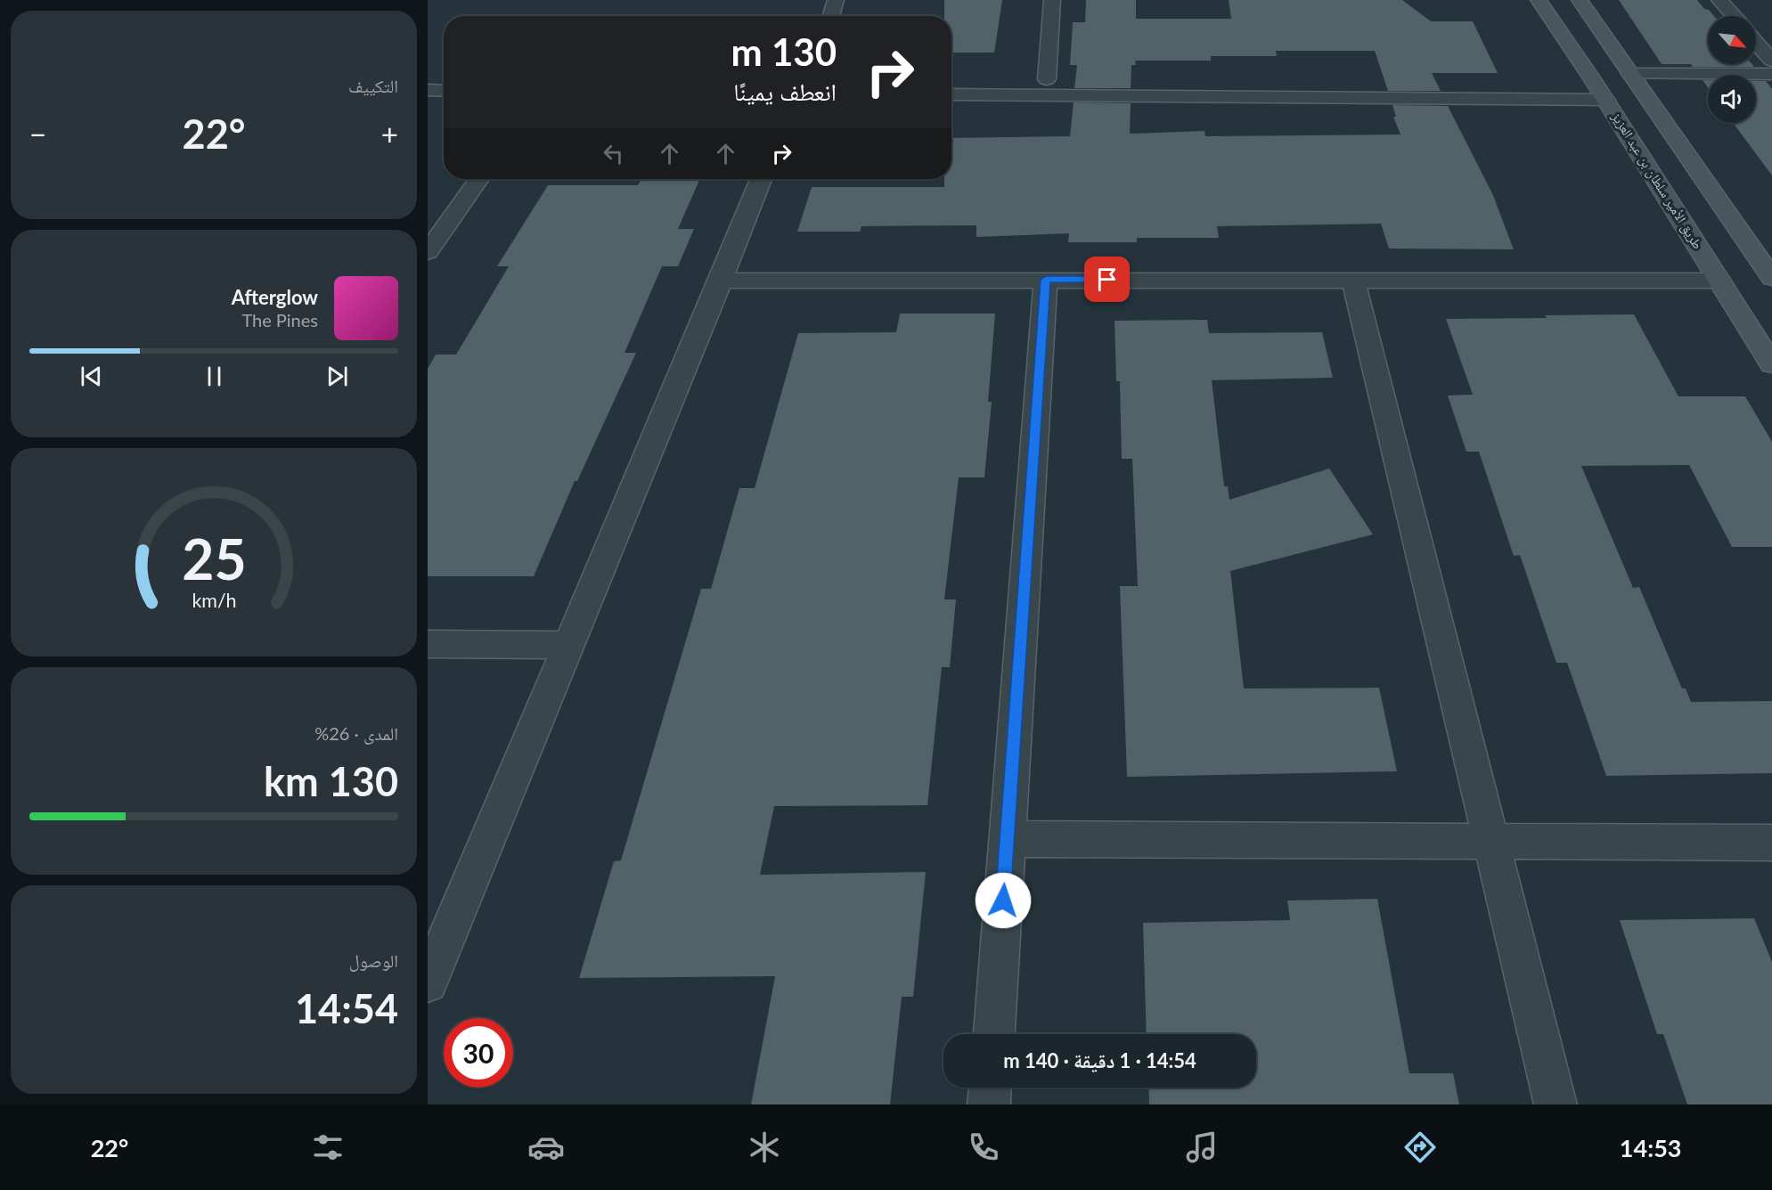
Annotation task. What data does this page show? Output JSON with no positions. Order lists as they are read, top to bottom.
{
  "streets": {
    "main road": ["طريق الأمير سلطان بن عبد العزيز"]
  },
  "north": "bottom right",
  "page": {
    "tile": [
      "التكييف",
      ["المدى · 26%", "130 km"],
      ["الوصول", "14:54"]
    ],
    "turn": ["130 m", "انعطف يمينًا"],
    "heat": ["−", "22°", "+"],
    "song": ["Afterglow", "The Pines"],
    "limit": "30",
    "trip": "14:54 · 1 دقيقة · 140 m",
    "tabs": ["14:53", "22°"],
    "gauge": ["25", "km/h"]
  }
}
